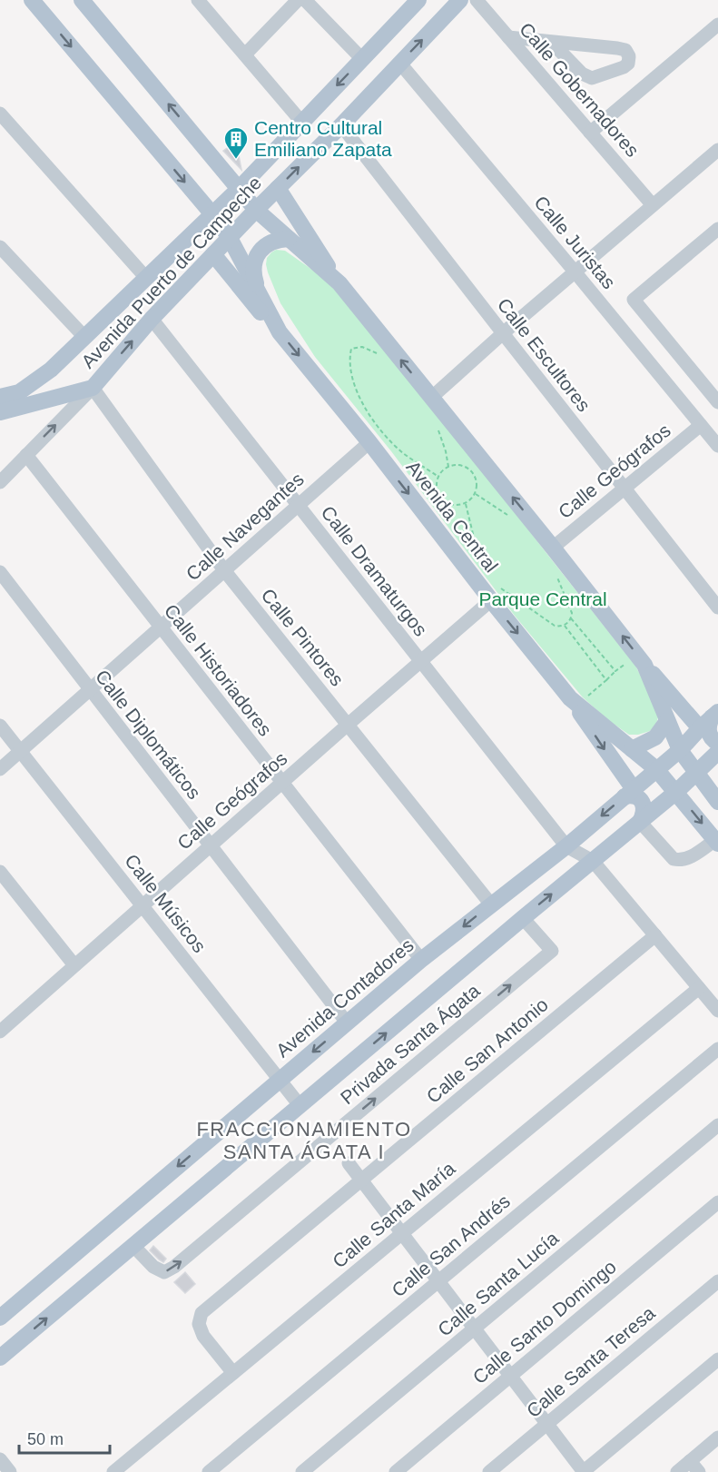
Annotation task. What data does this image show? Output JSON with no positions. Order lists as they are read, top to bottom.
{
  "streets": {
    "main road": ["Avenida Puerto de Campeche", "Avenida Central", "Avenida Contadores"],
    "street": [
      "Calle Gobernadores",
      "Calle Juristas",
      "Calle Escultores",
      "Calle Geógrafos",
      "Calle Navegantes",
      "Calle Dramaturgos",
      "Calle Pintores",
      "Calle Historiadores",
      "Calle Diplomáticos",
      "Calle Músicos",
      "Privada Santa Ágata",
      "Calle San Antonio",
      "Calle Santa María",
      "Calle San Andrés",
      "Calle Santa Lucía",
      "Calle Santo Domingo",
      "Calle Santa Teresa"
    ]
  },
  "crossings": [
    ["Calle Juristas", "Avenida Puerto de Campeche"],
    ["Calle Juristas", "Calle Geógrafos"],
    ["Avenida Puerto de Campeche", "Calle Escultores"],
    ["Avenida Puerto de Campeche", "Avenida Central"],
    ["Avenida Puerto de Campeche", "Calle Dramaturgos"],
    ["Avenida Puerto de Campeche", "Calle Pintores"],
    ["Calle Escultores", "Calle Geógrafos"],
    ["Calle Geógrafos", "Avenida Central"],
    ["Calle Geógrafos", "Calle Dramaturgos"],
    ["Calle Geógrafos", "Calle Pintores"],
    ["Calle Geógrafos", "Calle Historiadores"],
    ["Calle Geógrafos", "Calle Diplomáticos"],
    ["Calle Geógrafos", "Calle Músicos"],
    ["Avenida Central", "Calle Navegantes"],
    ["Avenida Central", "Avenida Contadores"],
    ["Calle Navegantes", "Calle Dramaturgos"],
    ["Calle Navegantes", "Calle Pintores"],
    ["Calle Navegantes", "Calle Historiadores"],
    ["Calle Navegantes", "Calle Diplomáticos"],
    ["Calle Navegantes", "Calle Músicos"],
    ["Calle Dramaturgos", "Avenida Contadores"],
    ["Calle Pintores", "Avenida Contadores"],
    ["Calle Historiadores", "Avenida Contadores"],
    ["Calle Diplomáticos", "Avenida Contadores"],
    ["Calle Músicos", "Avenida Contadores"],
    ["Calle San Antonio", "Calle Santa María"]
  ],
  "one_way": ["Privada Santa Ágata"],
  "districts": ["FRACCIONAMIENTO SANTA ÁGATA I"],
  "parks": ["Parque Central"],
  "places": {
    "building": ["Centro Cultural Emiliano Zapata"]
  },
  "scale_bar": "50 m"
}
